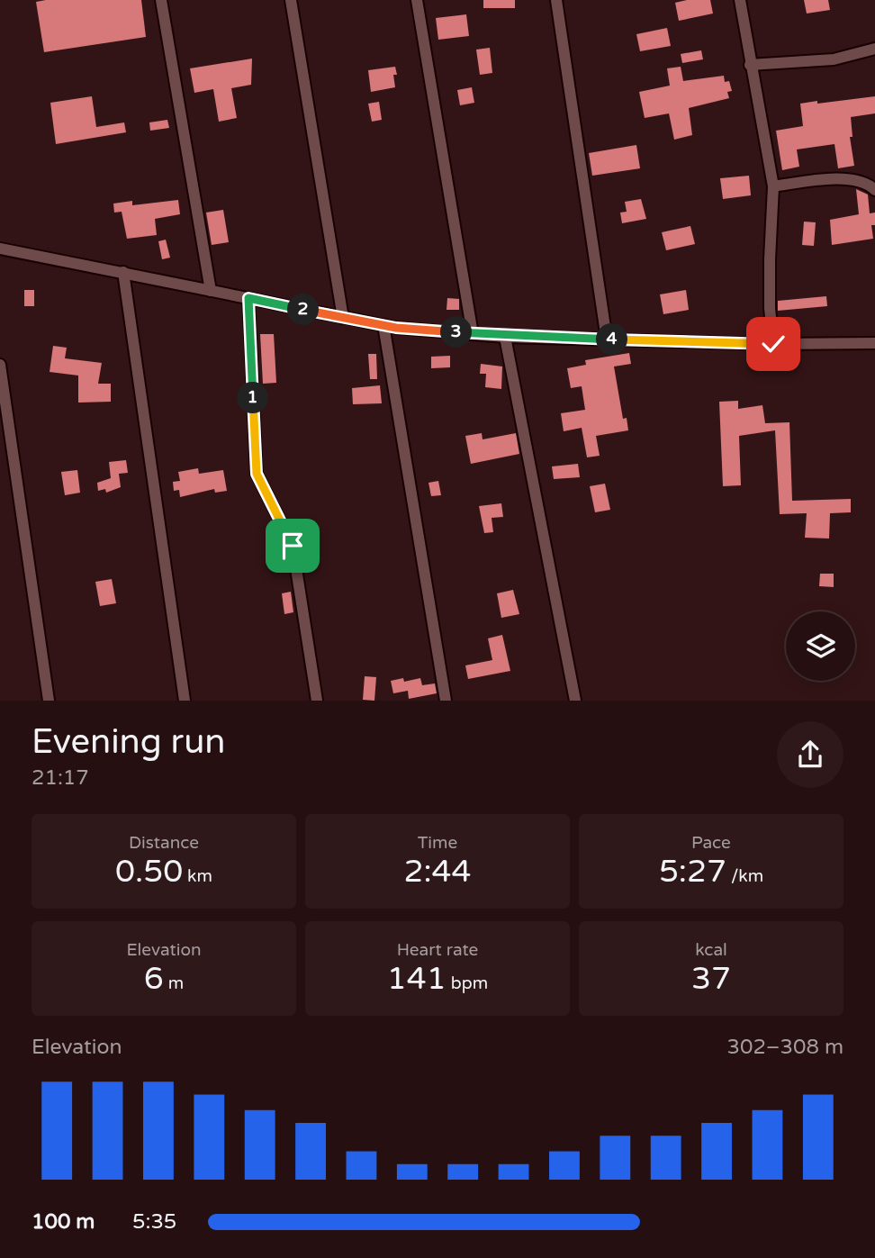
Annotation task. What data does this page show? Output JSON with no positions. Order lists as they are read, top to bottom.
{
  "page": {
    "pins": [
      "2",
      "3",
      "4",
      "1"
    ],
    "heading": ["Evening run", "21:17"],
    "stats": [
      ["Distance", "0.50 km"],
      ["Time", "2:44"],
      ["Pace", "5:27 /km"],
      ["Elevation", "6 m"],
      ["Heart rate", "141 bpm"],
      ["kcal", "37"]
    ],
    "chart": ["Elevation", "302–308 m"],
    "list": [
      {
        "name": "100 m",
        "note": "5:35"
      }
    ]
  }
}
